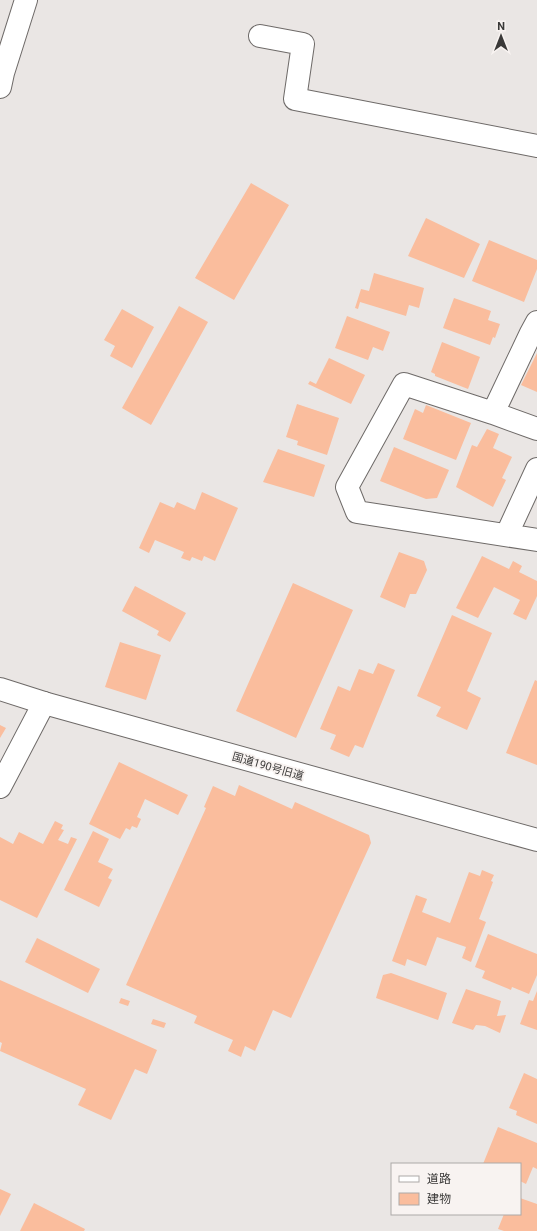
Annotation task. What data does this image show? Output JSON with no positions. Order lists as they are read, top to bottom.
{
  "streets": {
    "street": ["国道190号旧道"]
  },
  "legend": ["道路", "建物"],
  "north": "top"
}
